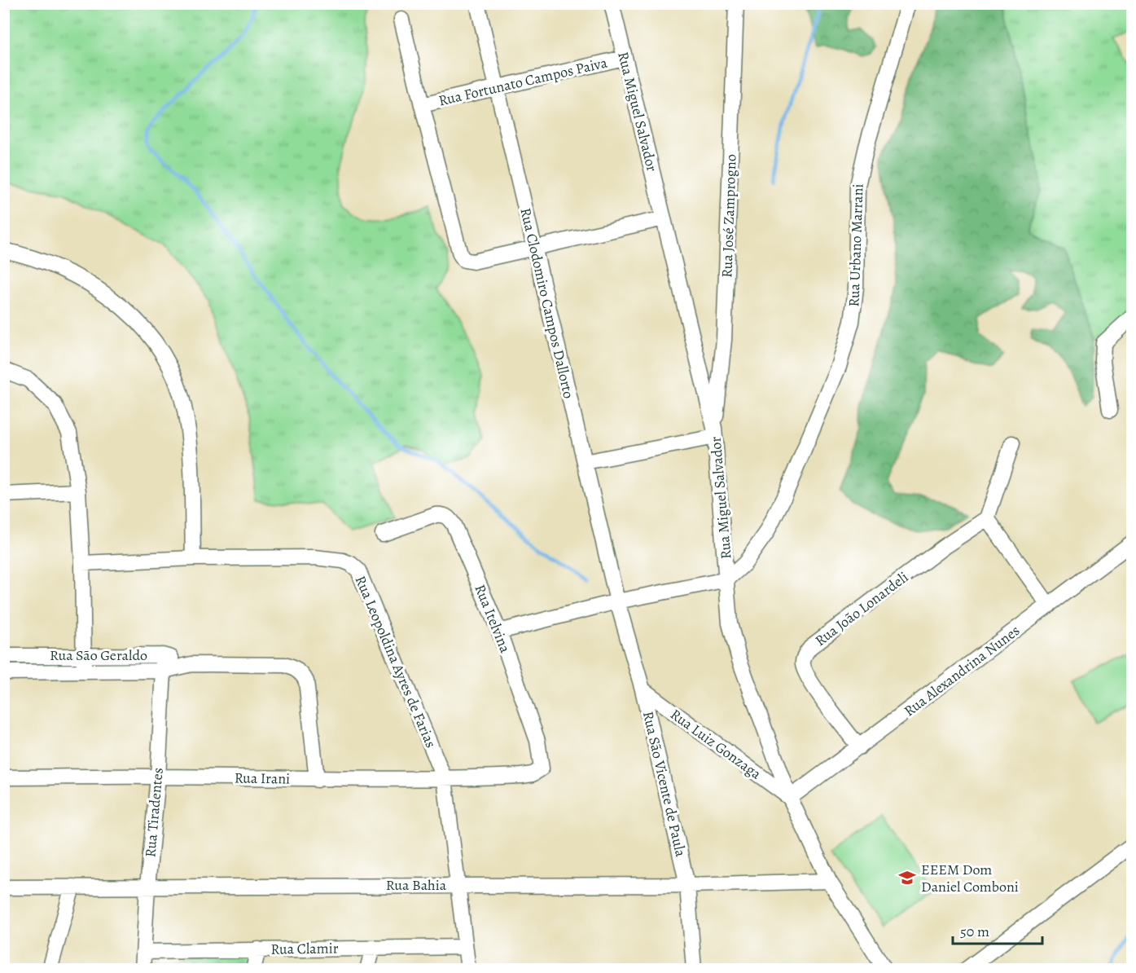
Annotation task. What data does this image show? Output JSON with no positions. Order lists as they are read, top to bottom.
{
  "streets": {
    "street": [
      "Rua Fortunato Campos Paiva",
      "Rua Miguel Salvador",
      "Rua José Zamprogno",
      "Rua Urbano Marrani",
      "Rua Clodomiro Campos Dallorto",
      "Rua João Lonardeli",
      "Rua Itelvina",
      "Rua São Geraldo",
      "Rua Leopoldina Ayres de Farias",
      "Rua Alexandrina Nunes",
      "Rua Luiz Gonzaga",
      "Rua Irani",
      "Rua São Vicente de Paula",
      "Rua Tiradentes",
      "Rua Bahia",
      "Rua Clamir"
    ]
  },
  "crossings": [
    ["Rua Fortunato Campos Paiva", "Rua Miguel Salvador"],
    ["Rua Fortunato Campos Paiva", "Rua Clodomiro Campos Dallorto"],
    ["Rua Miguel Salvador", "Rua José Zamprogno"],
    ["Rua Miguel Salvador", "Rua Urbano Marrani"],
    ["Rua Miguel Salvador", "Rua Alexandrina Nunes"],
    ["Rua Miguel Salvador", "Rua Luiz Gonzaga"],
    ["Rua Miguel Salvador", "Rua Bahia"],
    ["Rua Clodomiro Campos Dallorto", "Rua São Vicente de Paula"],
    ["Rua João Lonardeli", "Rua Alexandrina Nunes"],
    ["Rua Itelvina", "Rua Irani"],
    ["Rua São Geraldo", "Rua Irani"],
    ["Rua São Geraldo", "Rua Tiradentes"],
    ["Rua Leopoldina Ayres de Farias", "Rua Irani"],
    ["Rua Leopoldina Ayres de Farias", "Rua Bahia"],
    ["Rua Leopoldina Ayres de Farias", "Rua Clamir"],
    ["Rua Alexandrina Nunes", "Rua Luiz Gonzaga"],
    ["Rua Luiz Gonzaga", "Rua São Vicente de Paula"],
    ["Rua Irani", "Rua Tiradentes"],
    ["Rua São Vicente de Paula", "Rua Bahia"],
    ["Rua Tiradentes", "Rua Bahia"],
    ["Rua Tiradentes", "Rua Clamir"]
  ],
  "places": {
    "school or university": ["EEEM Dom Daniel Comboni"]
  },
  "scale_bar": "50 m"
}
